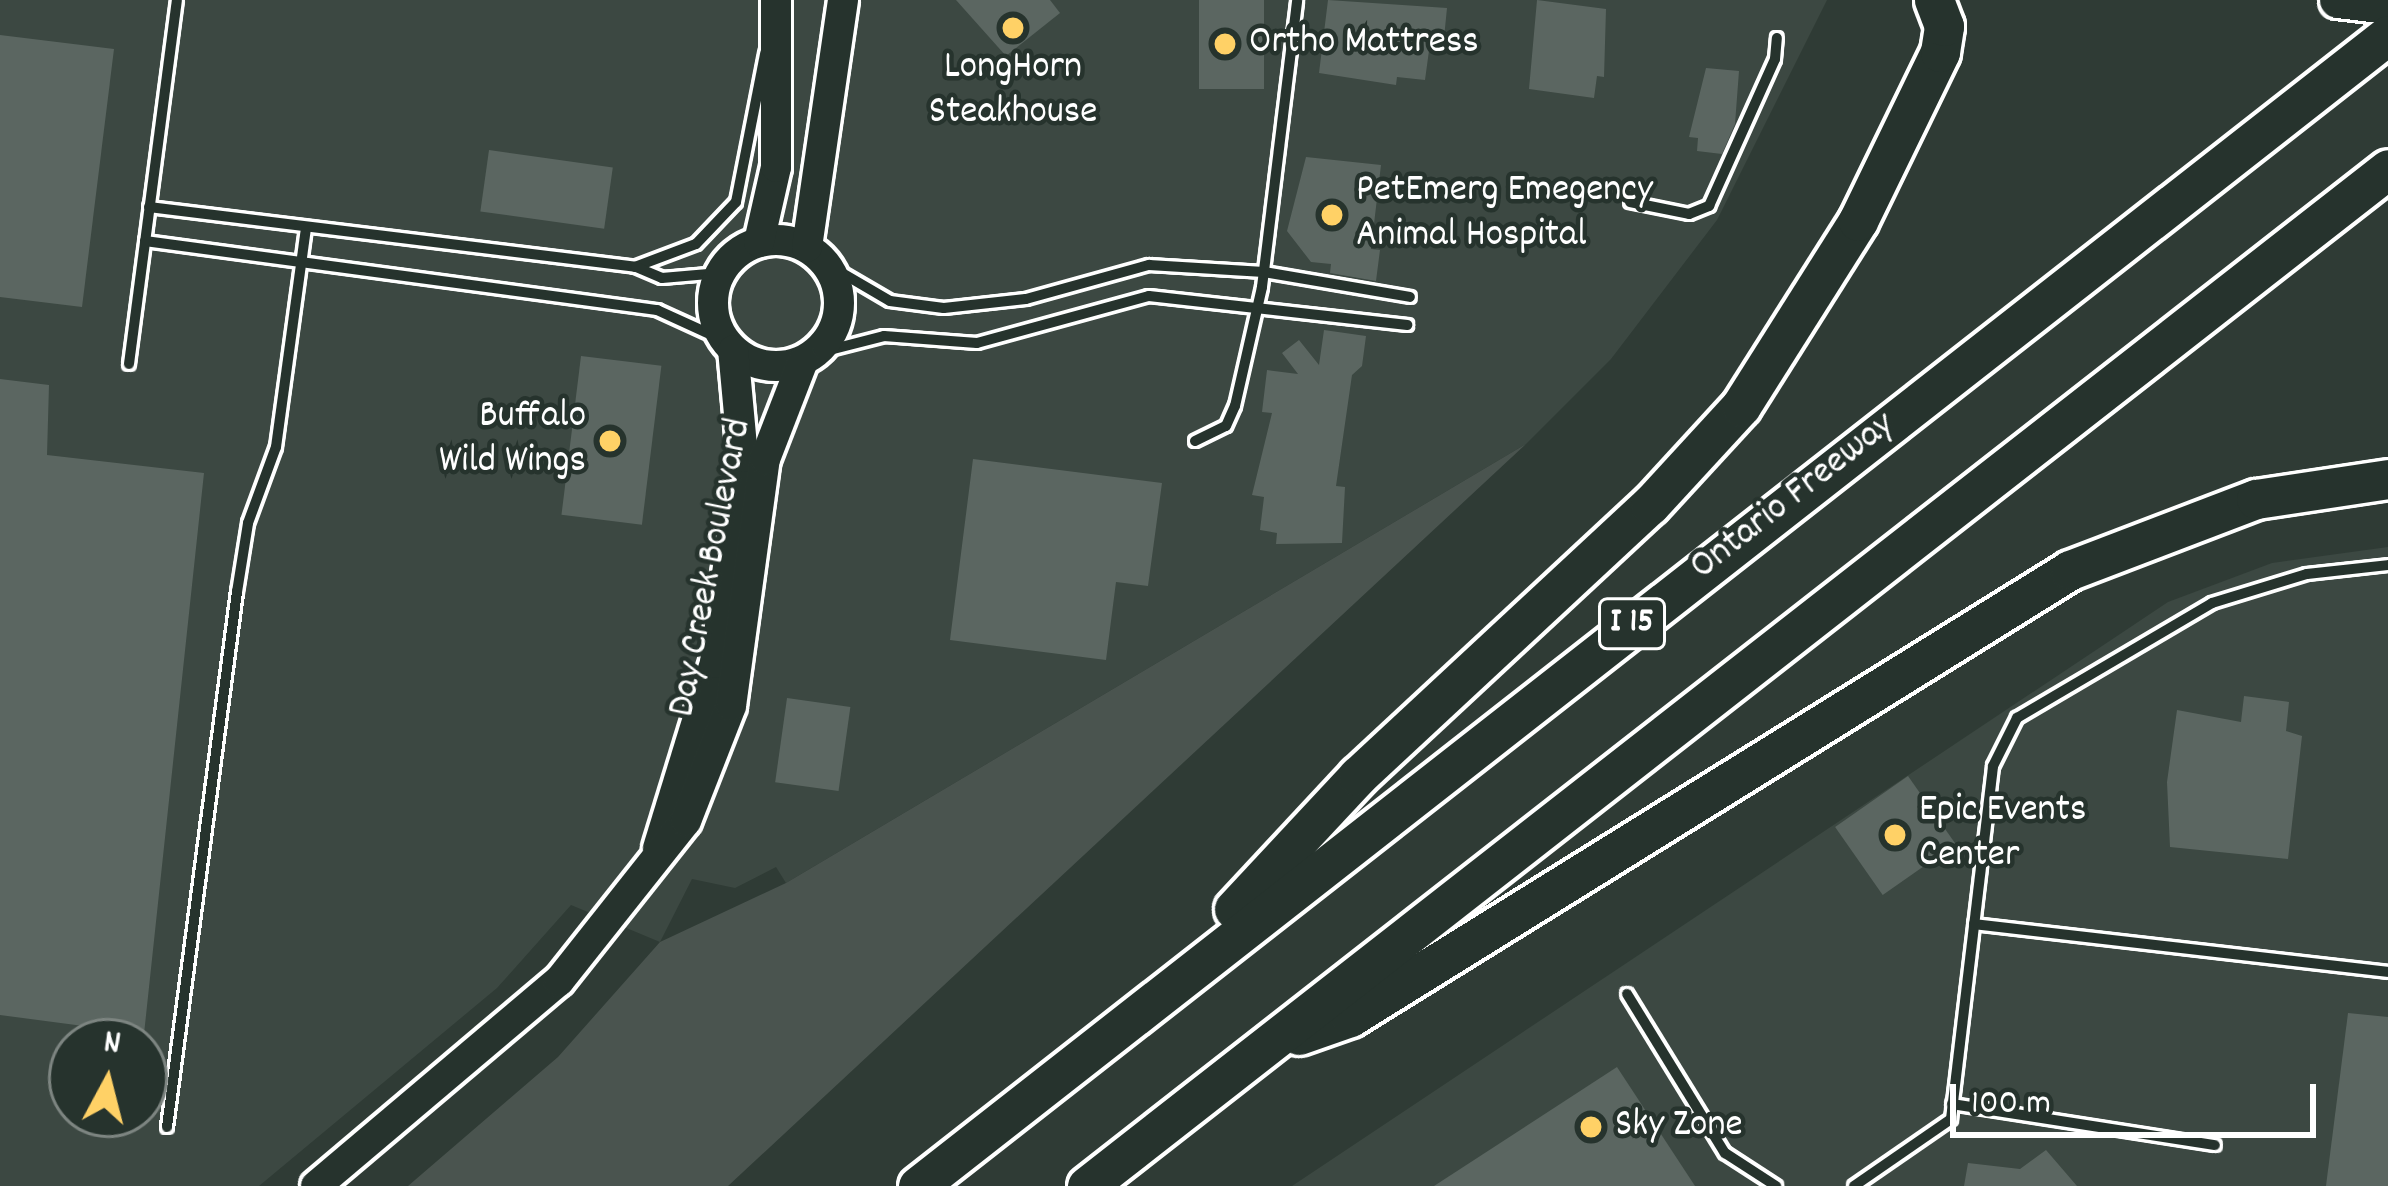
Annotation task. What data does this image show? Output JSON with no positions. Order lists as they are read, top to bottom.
{
  "streets": {
    "highway": ["Ontario Freeway", "I 15"],
    "street": ["Day Creek Boulevard"]
  },
  "places": [
    "LongHorn Steakhouse",
    "Ortho Mattress",
    "PetEmerg Emegency Animal Hospital",
    "Buffalo Wild Wings",
    "Epic Events Center",
    "Sky Zone"
  ],
  "scale_bar": "100 m",
  "north": "top"
}
